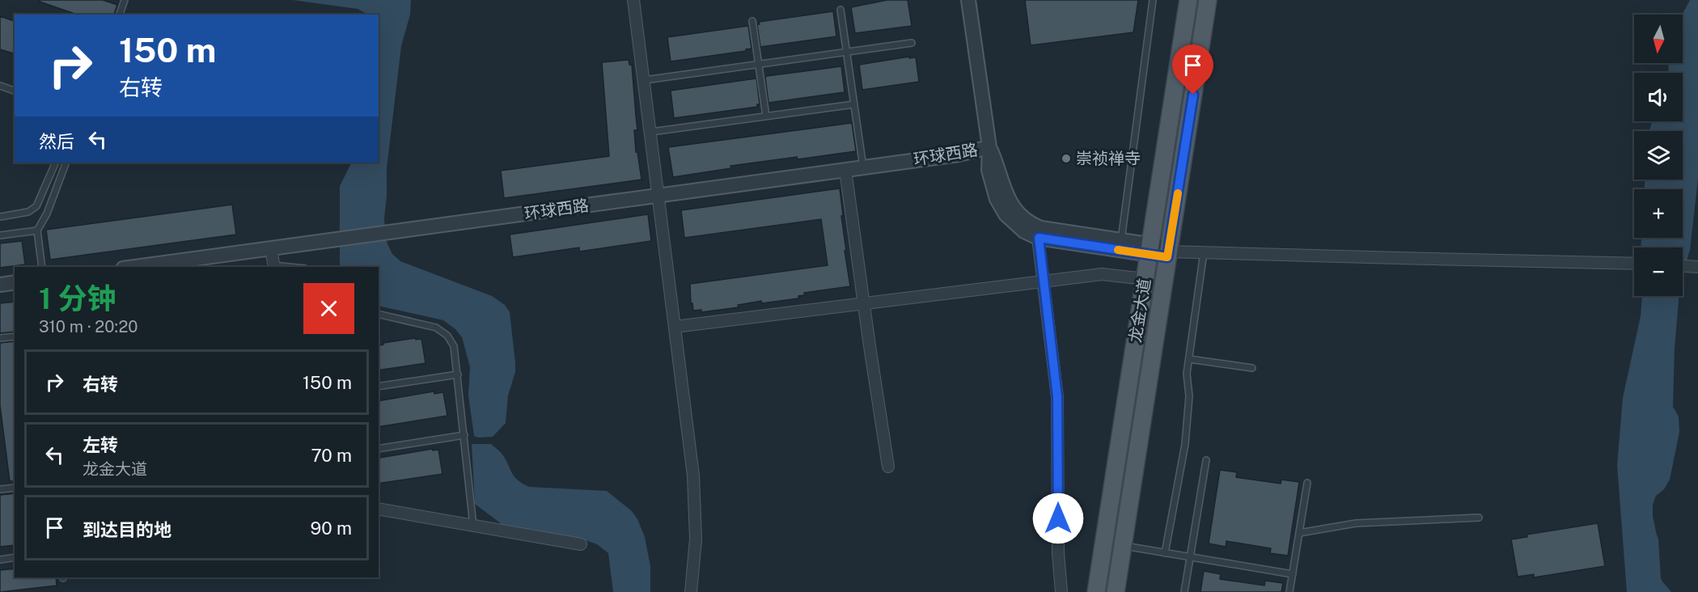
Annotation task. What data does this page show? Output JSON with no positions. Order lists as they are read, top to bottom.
{
  "streets": {
    "main road": ["龙金大道"],
    "street": ["环球西路"]
  },
  "places": ["崇祯禅寺"],
  "north": "bottom",
  "page": {
    "map_buttons": ["+", "−"],
    "turn": ["150 m", "右转"],
    "then": "然后",
    "heading": ["1 分钟", "310 m · 20:20"],
    "list": [
      {
        "name": "右转",
        "value": "150 m"
      },
      {
        "name": "左转",
        "note": "龙金大道",
        "value": "70 m"
      },
      {
        "name": "到达目的地",
        "value": "90 m"
      }
    ]
  }
}
